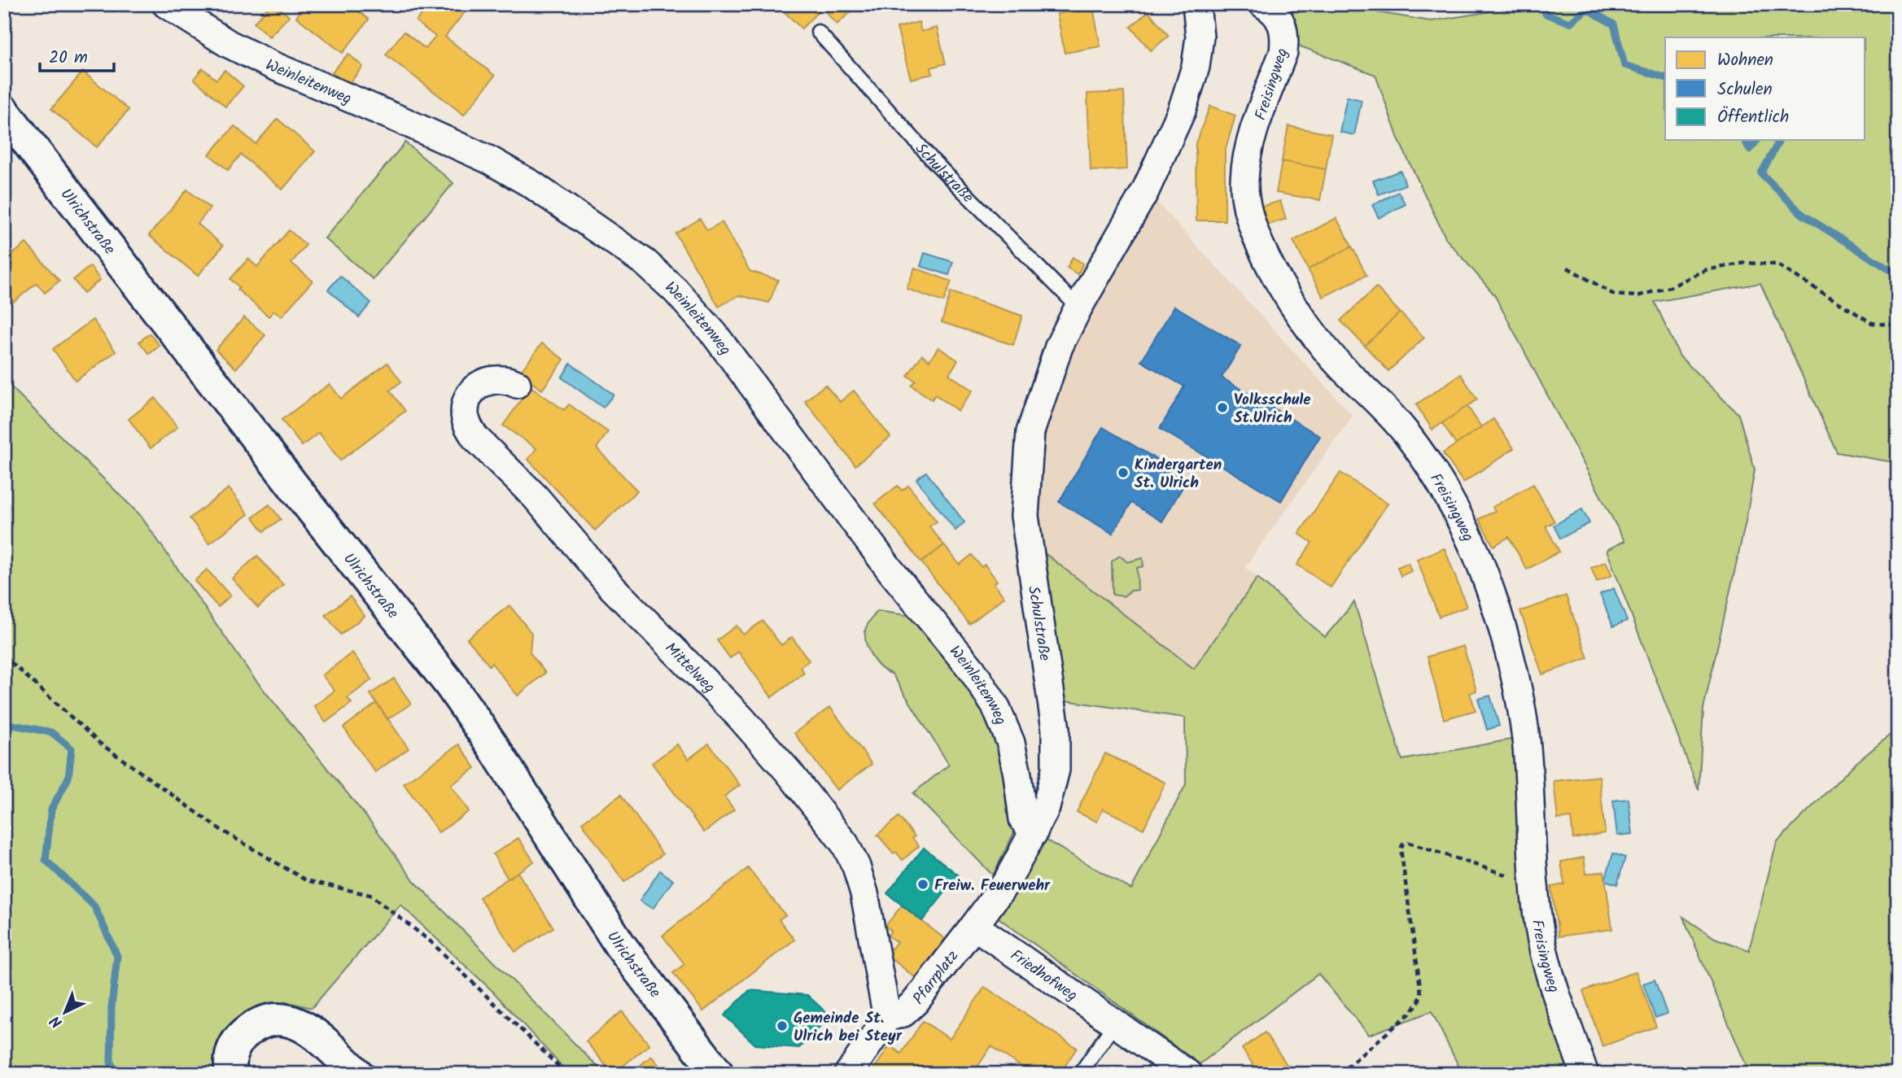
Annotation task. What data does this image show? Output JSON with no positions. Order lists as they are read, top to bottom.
{
  "streets": {
    "street": [
      "Weinleitenweg",
      "Freisingweg",
      "Schulstraße",
      "Ulrichstraße",
      "Mittelweg",
      "Friedhofweg",
      "Pfarrplatz"
    ]
  },
  "crossings": [
    ["Weinleitenweg", "Schulstraße"],
    ["Schulstraße", "Friedhofweg"],
    ["Schulstraße", "Pfarrplatz"],
    ["Mittelweg", "Pfarrplatz"],
    ["Friedhofweg", "Pfarrplatz"]
  ],
  "places": [
    "Volksschule St.Ulrich",
    "Kindergarten St. Ulrich",
    "Freiw. Feuerwehr",
    "Gemeinde St. Ulrich bei Steyr"
  ],
  "legend": ["Wohnen", "Schulen", "Öffentlich"],
  "scale_bar": "20 m",
  "north": "bottom left"
}
